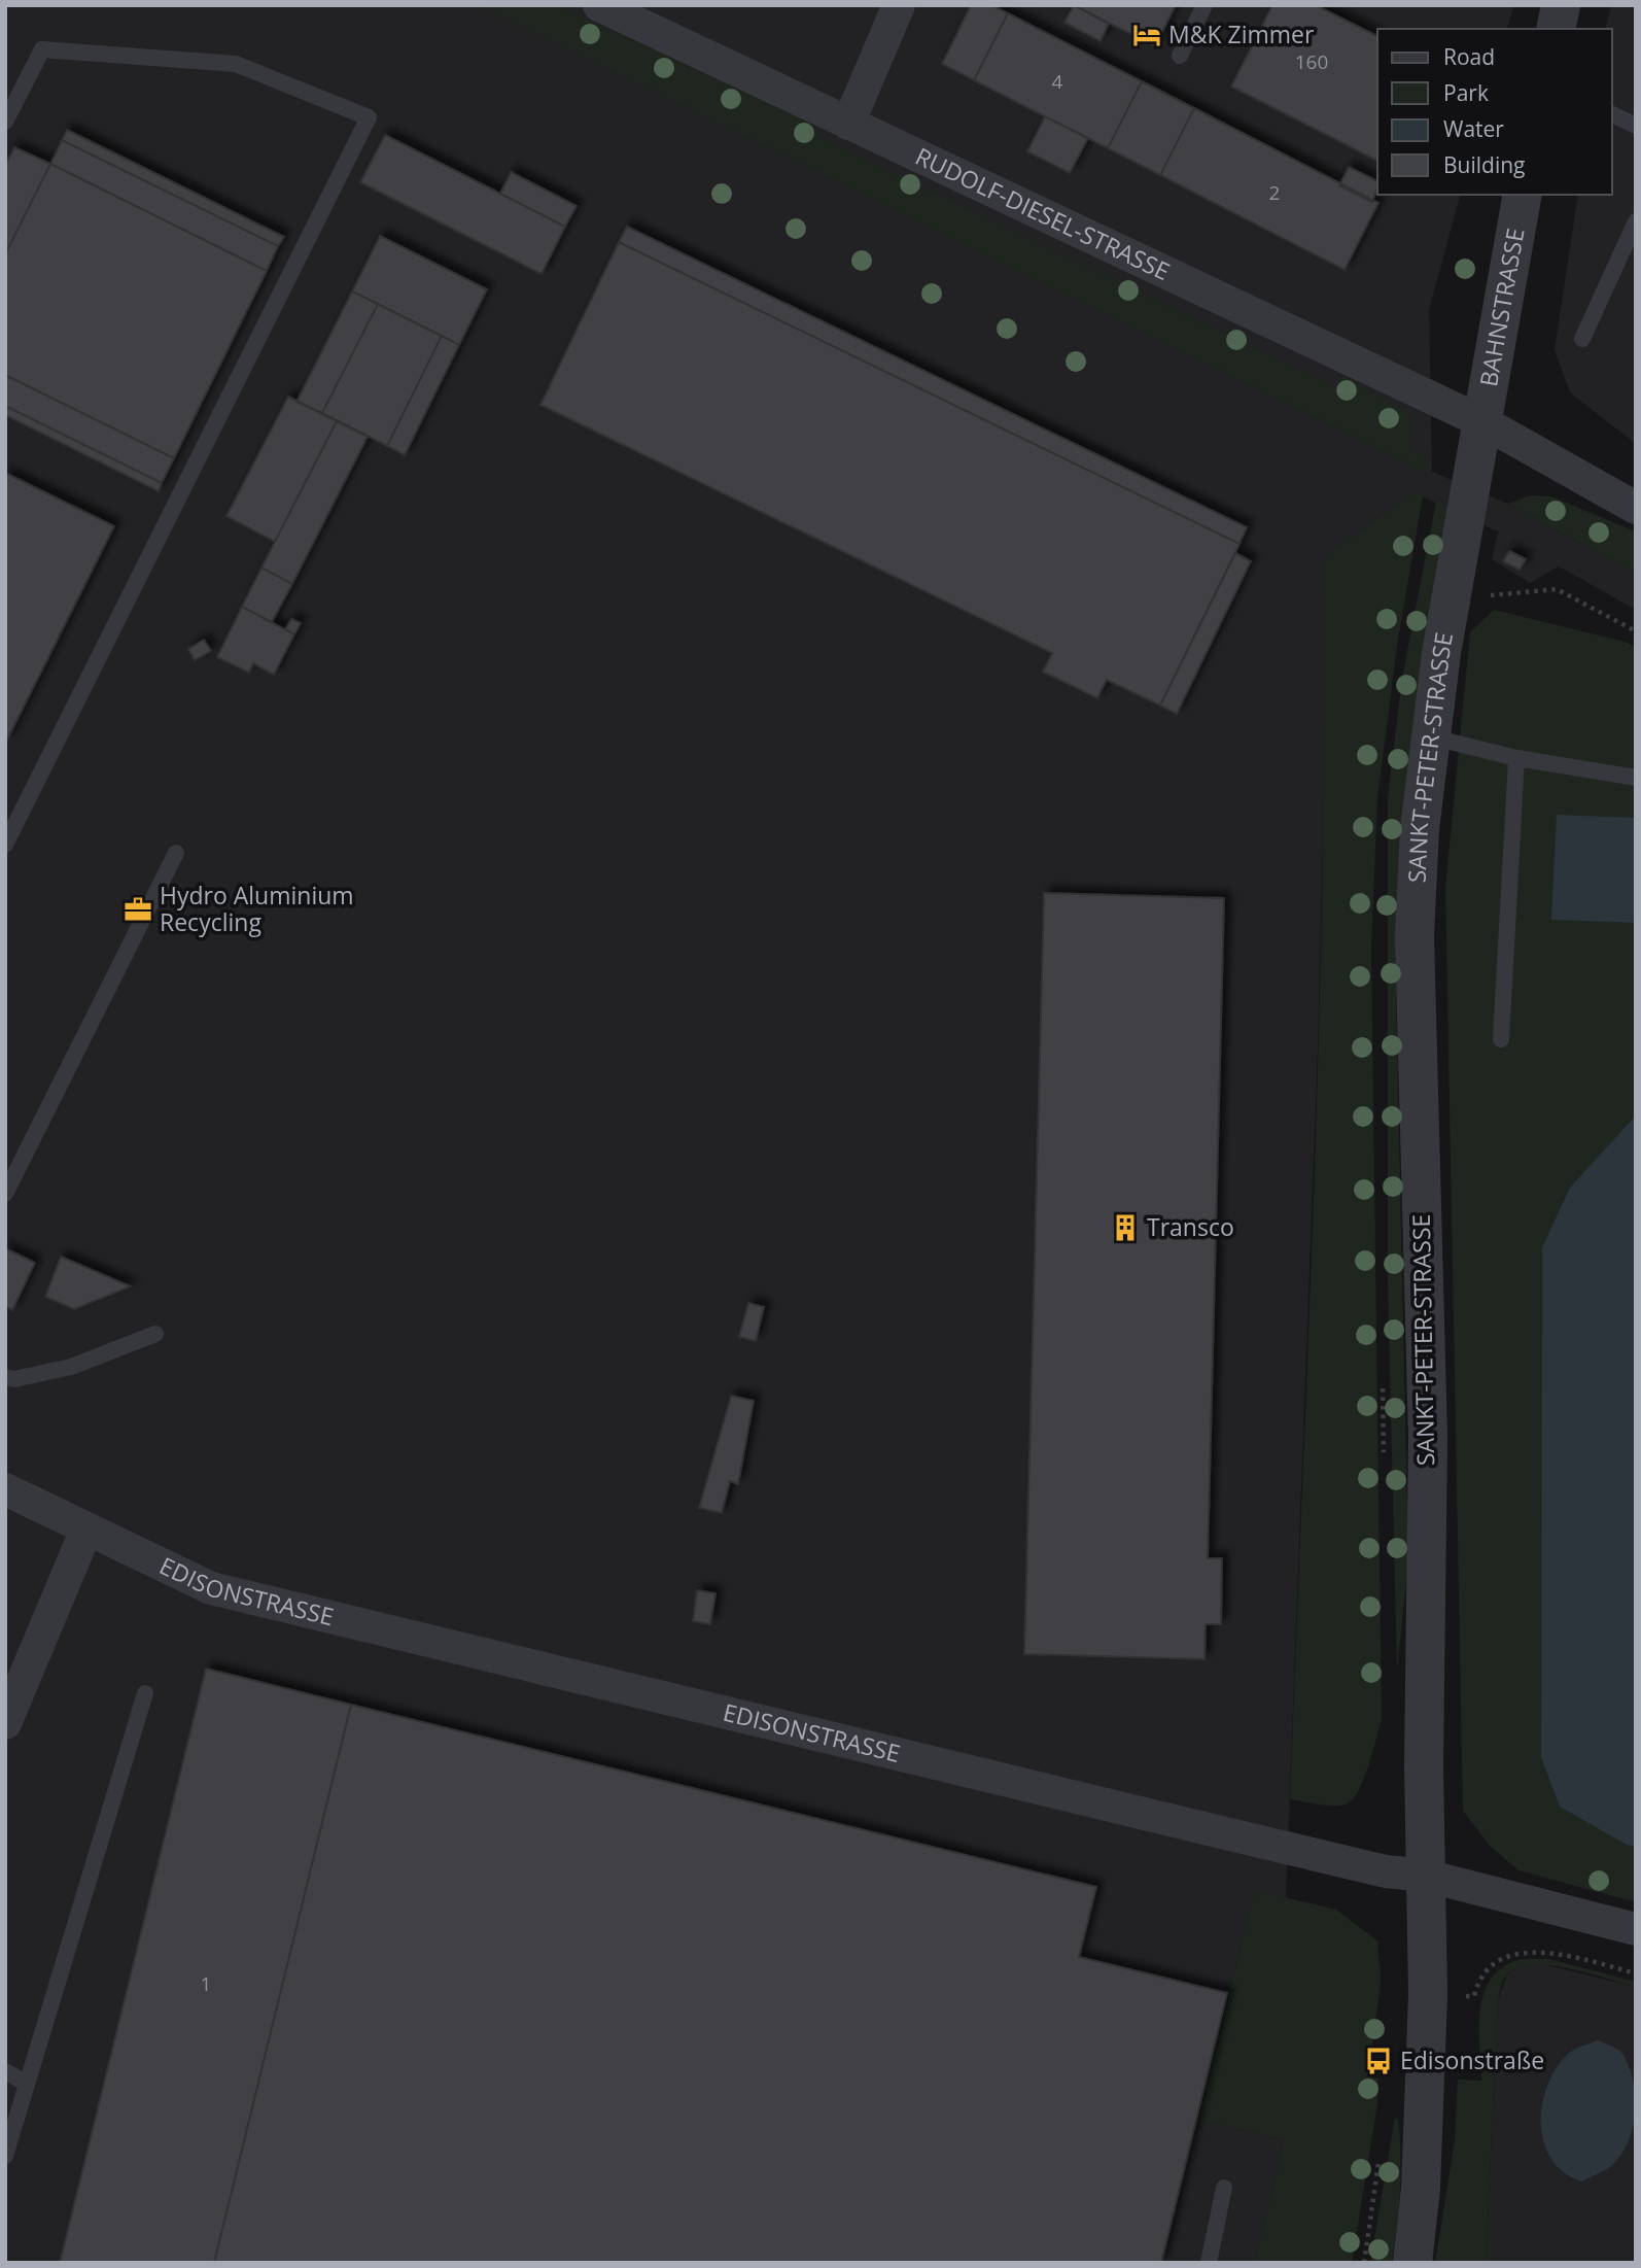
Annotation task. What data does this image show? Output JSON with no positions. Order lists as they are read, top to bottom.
{
  "streets": {
    "street": [
      "RUDOLF-DIESEL-STRASSE",
      "BAHNSTRASSE",
      "SANKT-PETER-STRASSE",
      "EDISONSTRASSE"
    ]
  },
  "crossings": [
    ["RUDOLF-DIESEL-STRASSE", "BAHNSTRASSE"],
    ["RUDOLF-DIESEL-STRASSE", "SANKT-PETER-STRASSE"],
    ["BAHNSTRASSE", "SANKT-PETER-STRASSE"],
    ["SANKT-PETER-STRASSE", "EDISONSTRASSE"]
  ],
  "places": {
    "hotel": ["M&K Zimmer"],
    "office": ["Hydro Aluminium Recycling"],
    "building": ["Transco"],
    "bus stop": ["Edisonstraße"]
  },
  "house_numbers": [
    "160",
    "4",
    "2",
    "1"
  ],
  "legend": [
    "Road",
    "Park",
    "Water",
    "Building"
  ]
}
